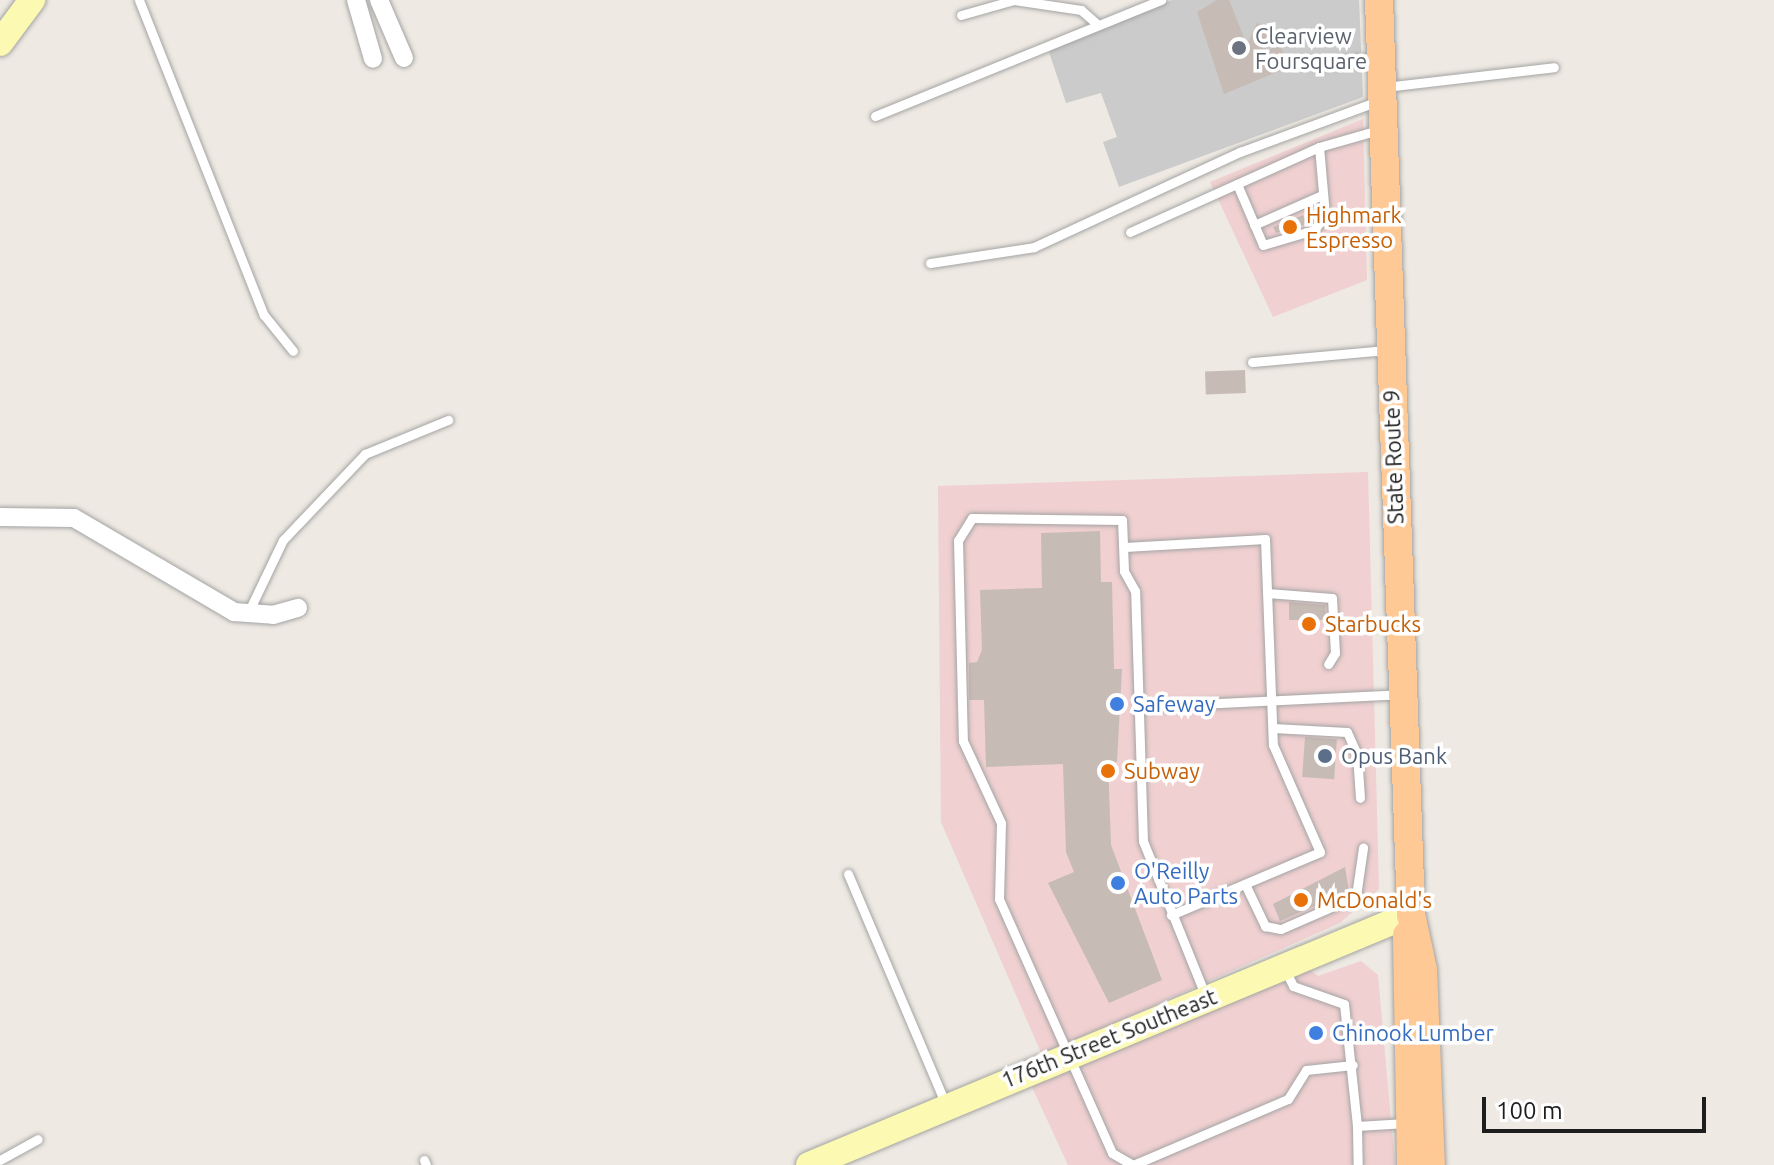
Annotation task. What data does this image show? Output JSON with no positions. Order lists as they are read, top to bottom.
{
  "streets": {
    "main road": ["State Route 9"],
    "street": ["176th Street Southeast"]
  },
  "crossings": [
    ["State Route 9", "176th Street Southeast"]
  ],
  "places": [
    "Clearview Foursquare",
    "Highmark Espresso",
    "Starbucks",
    "Safeway",
    "Opus Bank",
    "Subway",
    "O'Reilly Auto Parts",
    "McDonald's",
    "Chinook Lumber"
  ],
  "scale_bar": "100 m"
}
